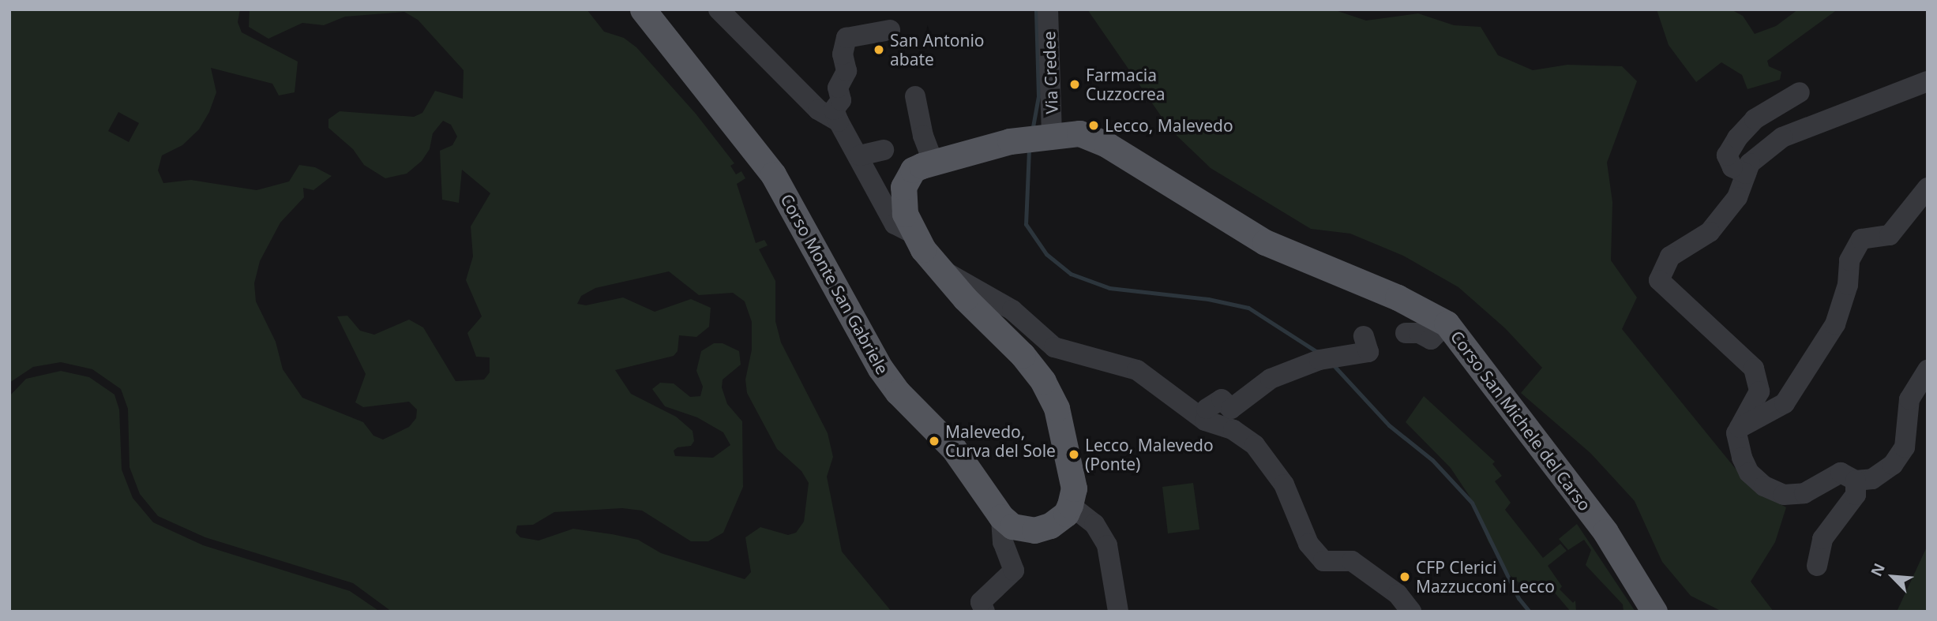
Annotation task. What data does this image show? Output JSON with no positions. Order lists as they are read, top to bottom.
{
  "streets": {
    "main road": ["Corso Monte San Gabriele", "Corso San Michele del Carso"],
    "street": ["Via Credee"]
  },
  "crossings": [
    ["Via Credee", "Corso San Michele del Carso"]
  ],
  "places": [
    "San Antonio abate",
    "Farmacia Cuzzocrea",
    "Lecco, Malevedo",
    "Malevedo, Curva del Sole",
    "Lecco, Malevedo (Ponte)",
    "CFP Clerici Mazzucconi Lecco"
  ],
  "north": "top left"
}
